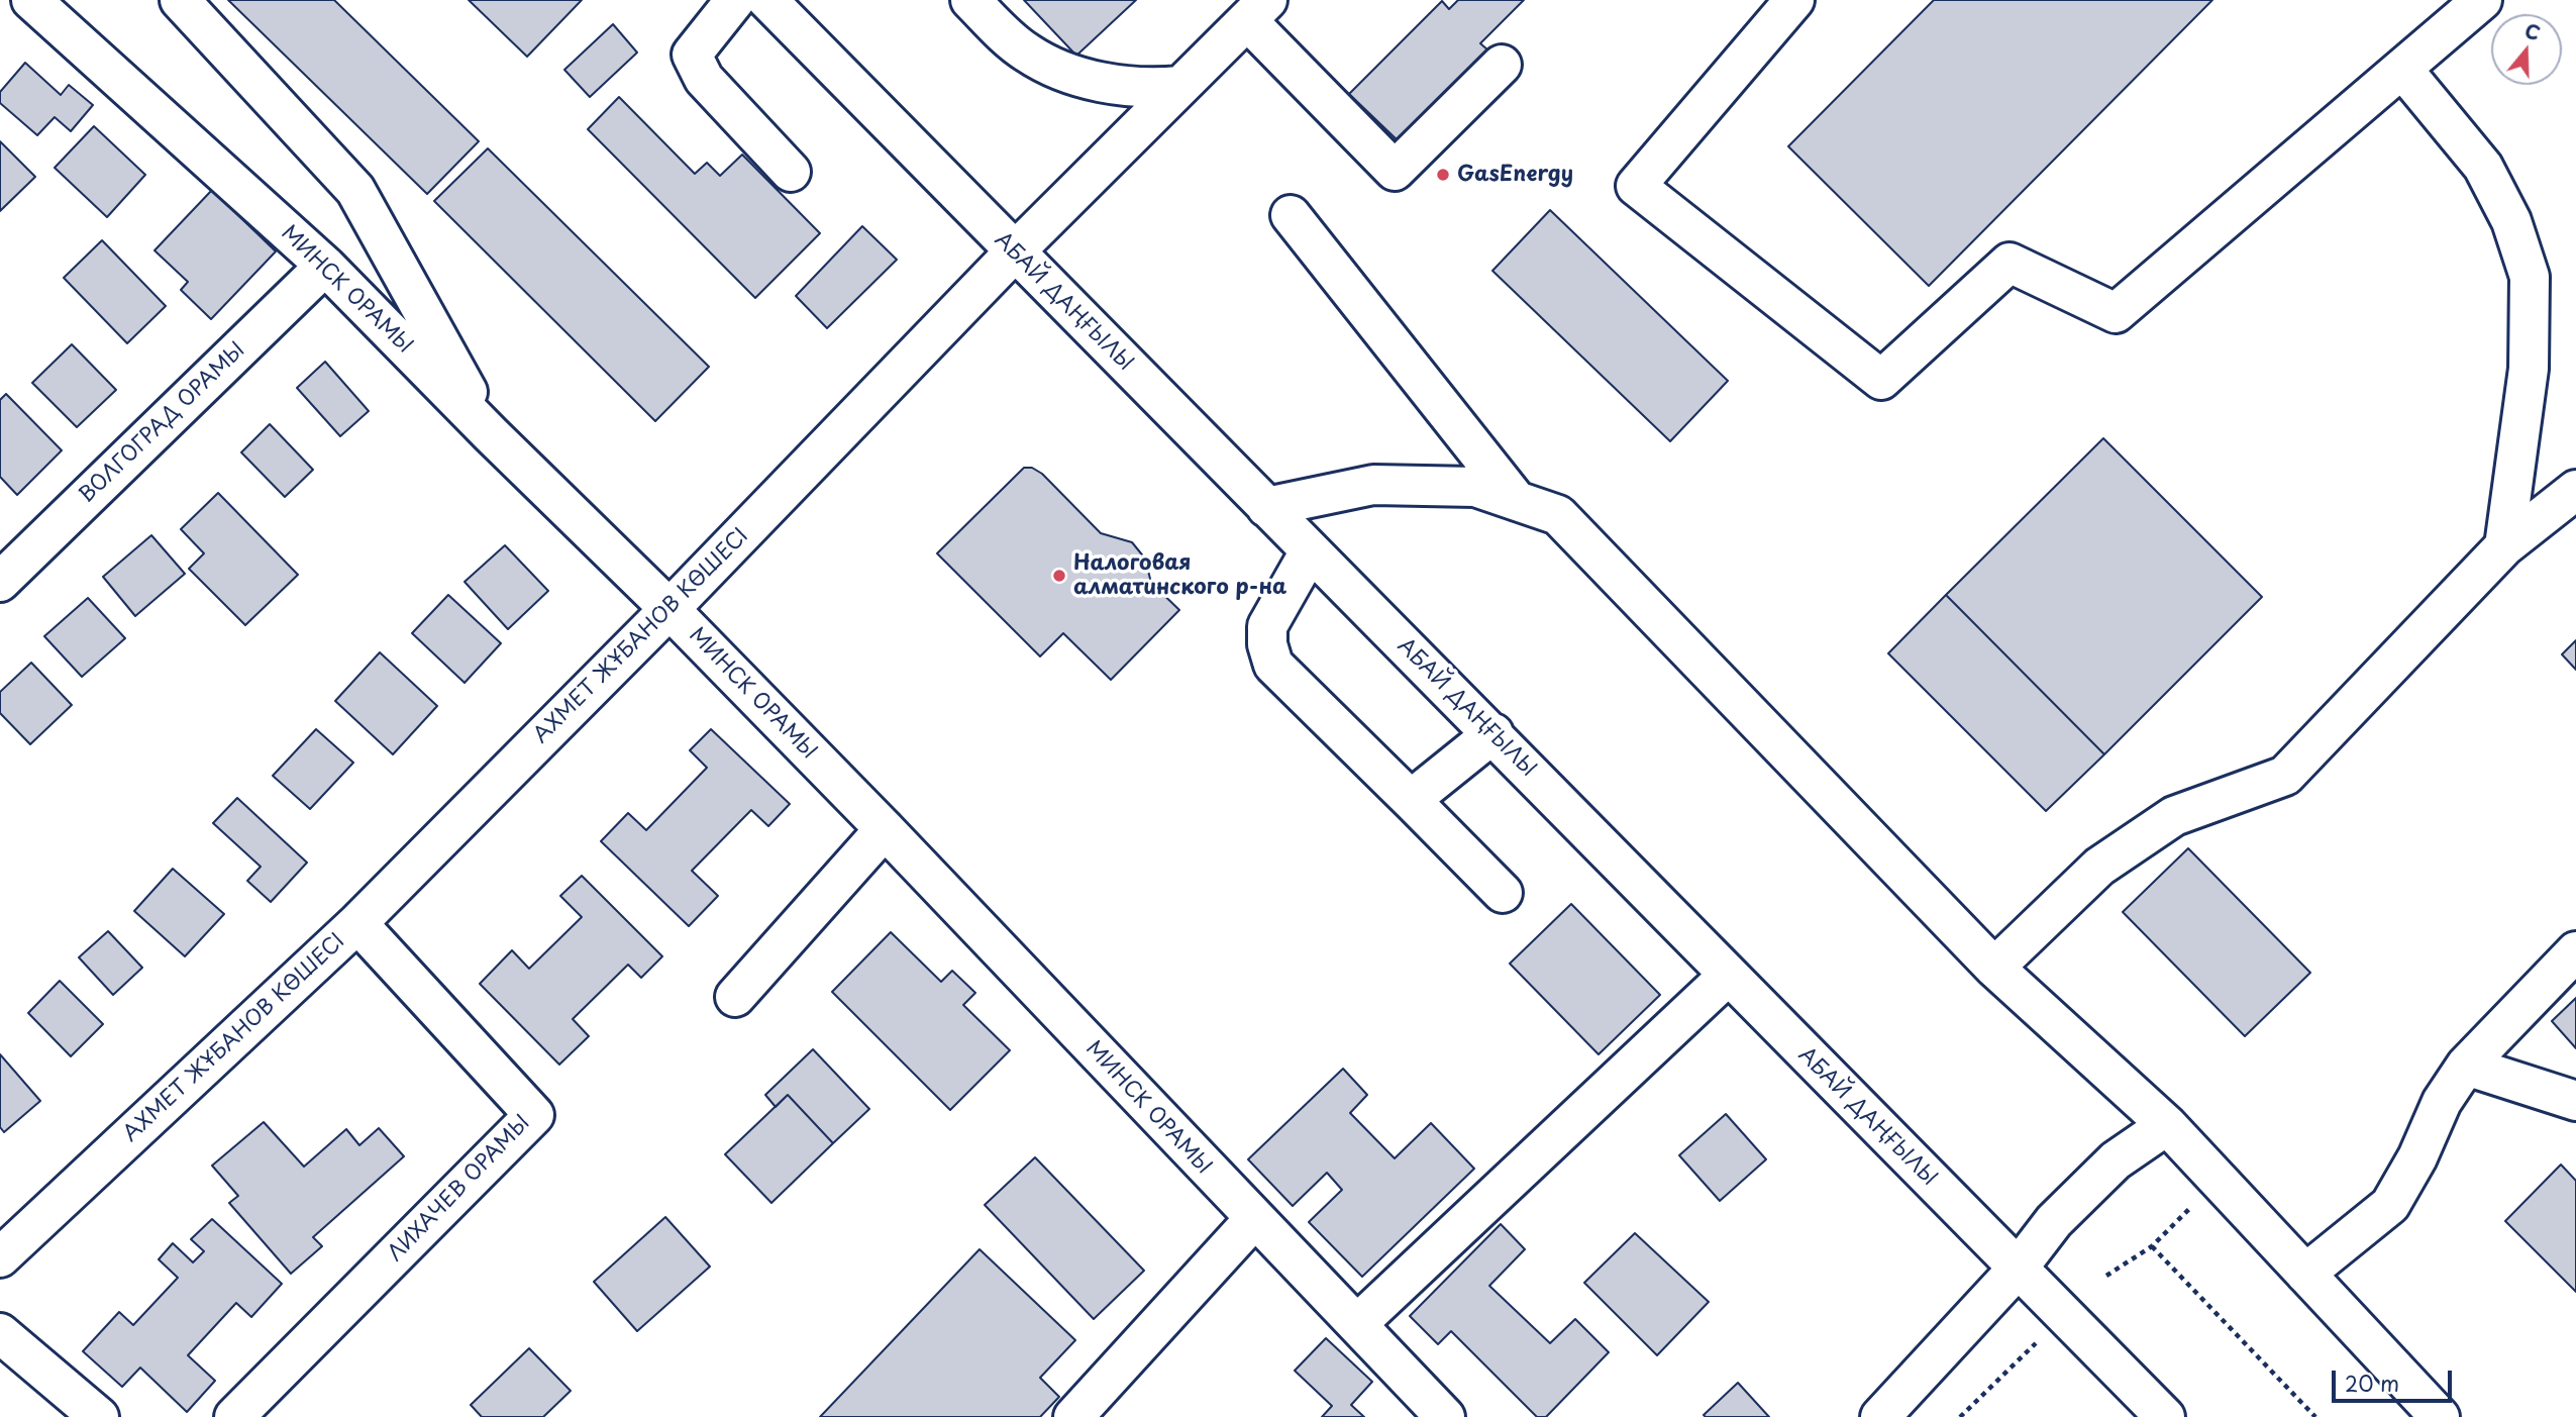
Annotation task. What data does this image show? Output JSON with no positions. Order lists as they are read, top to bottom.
{
  "streets": {
    "street": [
      "МИНСК ОРАМЫ",
      "АБАЙ ДАҢҒЫЛЫ",
      "ВОЛГОГРАД ОРАМЫ",
      "АХМЕТ ЖҰБАНОВ КӨШЕСІ",
      "ЛИХАЧЕВ ОРАМЫ"
    ]
  },
  "crossings": [
    ["МИНСК ОРАМЫ", "ВОЛГОГРАД ОРАМЫ"],
    ["МИНСК ОРАМЫ", "АХМЕТ ЖҰБАНОВ КӨШЕСІ"],
    ["АБАЙ ДАҢҒЫЛЫ", "АХМЕТ ЖҰБАНОВ КӨШЕСІ"],
    ["АХМЕТ ЖҰБАНОВ КӨШЕСІ", "ЛИХАЧЕВ ОРАМЫ"]
  ],
  "places": ["GasEnergy", "Налоговая алматинского р-на"],
  "scale_bar": "20 m",
  "north": "top"
}
